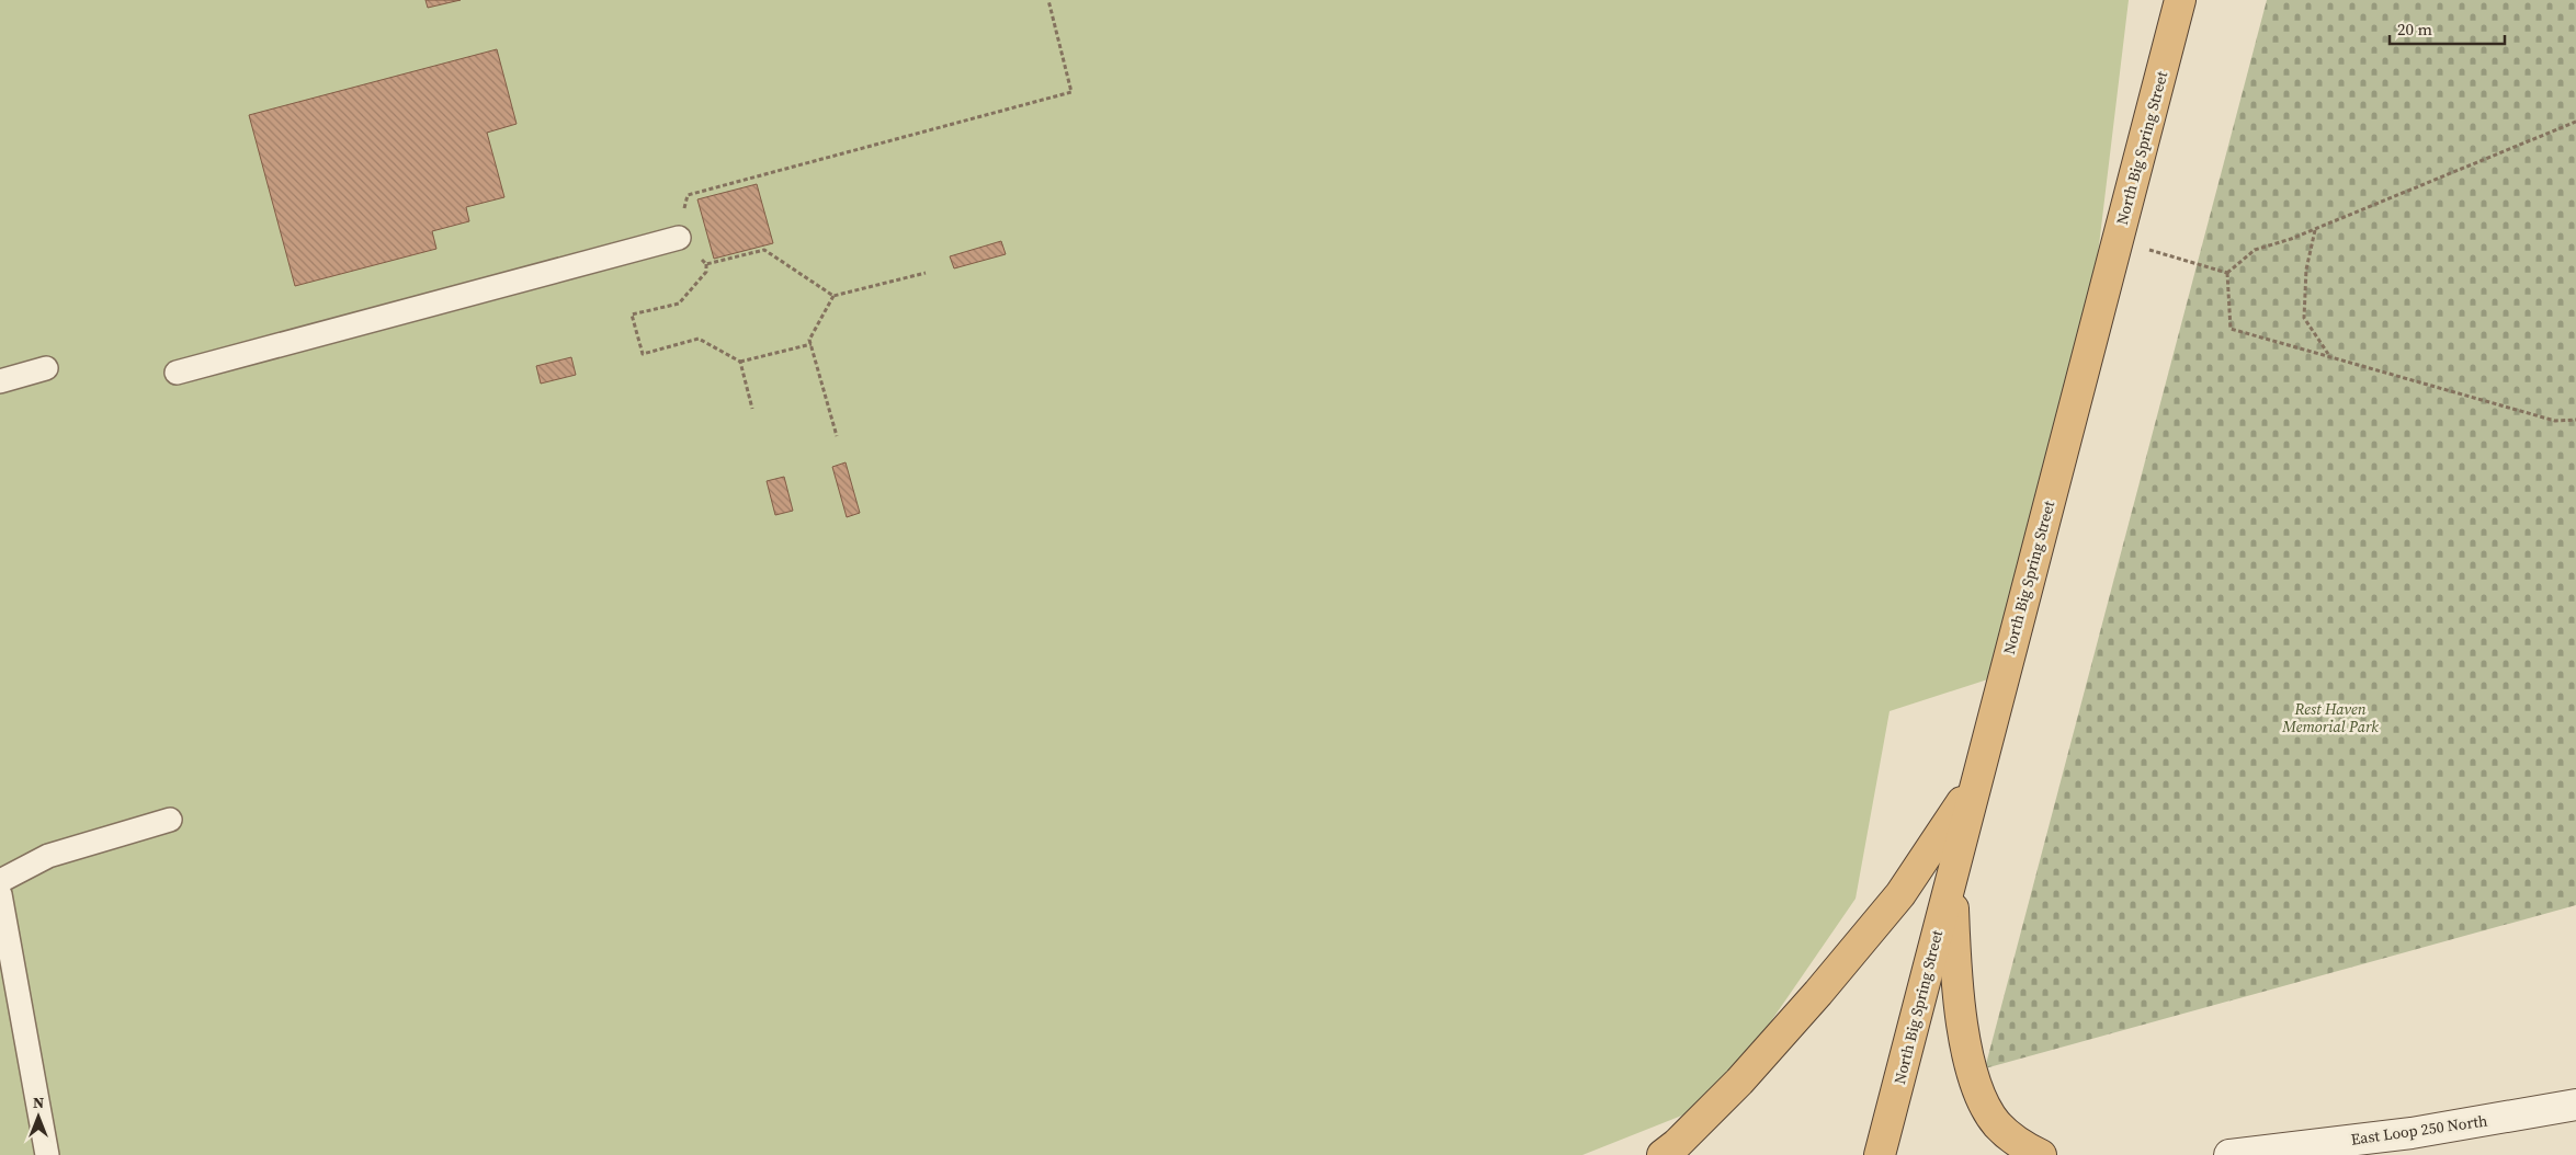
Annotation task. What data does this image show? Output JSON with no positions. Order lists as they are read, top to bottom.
{
  "streets": {
    "highway": ["North Big Spring Street"],
    "main road": ["East Loop 250 North"]
  },
  "parks": ["Rest Haven Memorial Park"],
  "scale_bar": "20 m",
  "north": "top"
}
